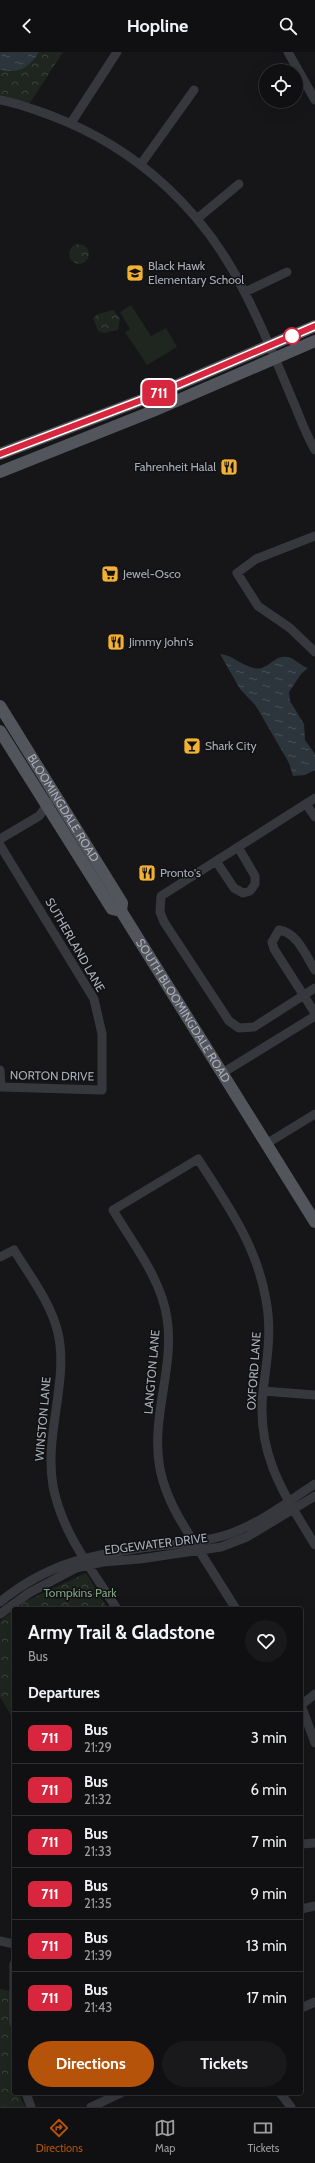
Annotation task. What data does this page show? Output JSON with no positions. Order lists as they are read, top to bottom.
{
  "streets": {
    "main road": ["BLOOMINGDALE ROAD", "SOUTH BLOOMINGDALE ROAD"],
    "street": [
      "SUTHERLAND LANE",
      "NORTON DRIVE",
      "OXFORD LANE",
      "LANGTON LANE",
      "WINSTON LANE",
      "EDGEWATER DRIVE"
    ]
  },
  "crossings": [
    ["BLOOMINGDALE ROAD", "SOUTH BLOOMINGDALE ROAD"],
    ["SUTHERLAND LANE", "NORTON DRIVE"],
    ["OXFORD LANE", "LANGTON LANE"],
    ["OXFORD LANE", "EDGEWATER DRIVE"],
    ["LANGTON LANE", "EDGEWATER DRIVE"],
    ["WINSTON LANE", "EDGEWATER DRIVE"]
  ],
  "parks": ["Tompkins Park"],
  "places": {
    "school or university": ["Black Hawk Elementary School"],
    "restaurant": ["Fahrenheit Halal", "Jimmy John's", "Pronto's"],
    "supermarket": ["Jewel-Osco"],
    "bar": ["Shark City"]
  },
  "lines": ["bus line 711"],
  "page": {
    "header": "Hopline",
    "on_map": "711",
    "heading": [
      ["Army Trail & Gladstone", "Bus"],
      "Departures"
    ],
    "list": [
      {
        "mark": "711",
        "name": "Bus",
        "note": "21:29",
        "value": "3 min"
      },
      {
        "mark": "711",
        "name": "Bus",
        "note": "21:32",
        "value": "6 min"
      },
      {
        "mark": "711",
        "name": "Bus",
        "note": "21:33",
        "value": "7 min"
      },
      {
        "mark": "711",
        "name": "Bus",
        "note": "21:35",
        "value": "9 min"
      },
      {
        "mark": "711",
        "name": "Bus",
        "note": "21:39",
        "value": "13 min"
      },
      {
        "mark": "711",
        "name": "Bus",
        "note": "21:43",
        "value": "17 min"
      }
    ],
    "buttons": ["Directions", "Tickets"],
    "tabs": ["Directions", "Map", "Tickets"]
  }
}
